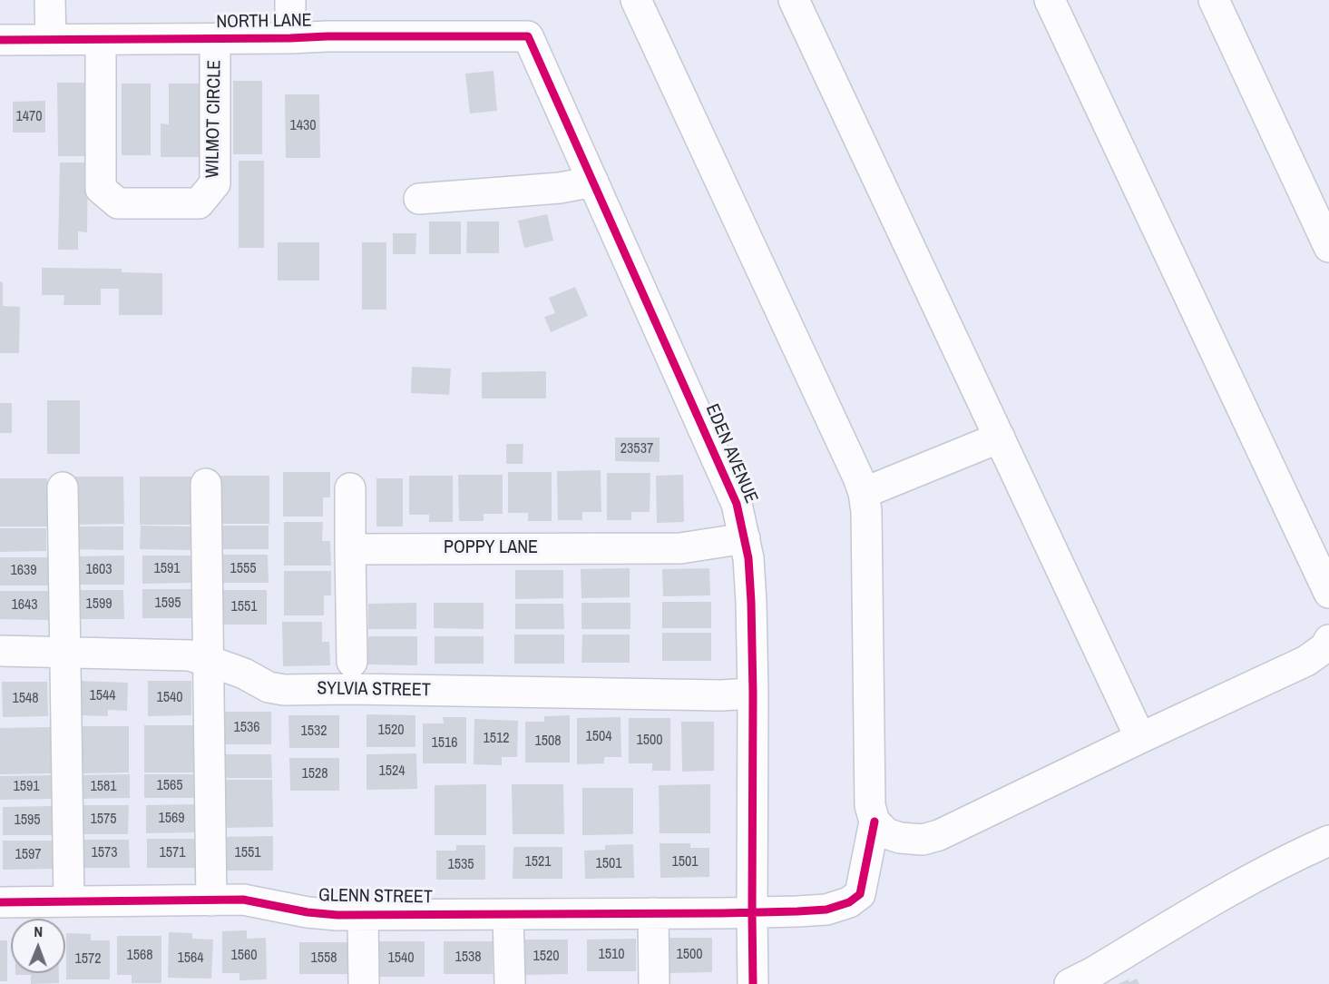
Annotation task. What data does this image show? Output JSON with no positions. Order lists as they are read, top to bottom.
{
  "streets": {
    "street": [
      "NORTH LANE",
      "WILMOT CIRCLE",
      "EDEN AVENUE",
      "POPPY LANE",
      "SYLVIA STREET",
      "GLENN STREET"
    ]
  },
  "crossings": [
    ["NORTH LANE", "WILMOT CIRCLE"],
    ["NORTH LANE", "EDEN AVENUE"],
    ["EDEN AVENUE", "POPPY LANE"],
    ["EDEN AVENUE", "SYLVIA STREET"],
    ["EDEN AVENUE", "GLENN STREET"]
  ],
  "house_numbers": [
    "1470",
    "1430",
    "23537",
    "1591",
    "1555",
    "1603",
    "1639",
    "1595",
    "1599",
    "1643",
    "1551",
    "1544",
    "1540",
    "1548",
    "1536",
    "1520",
    "1532",
    "1504",
    "1512",
    "1500",
    "1508",
    "1516",
    "1524",
    "1528",
    "1565",
    "1591",
    "1581",
    "1569",
    "1575",
    "1595",
    "1573",
    "1571",
    "1551",
    "1597",
    "1521",
    "1501",
    "1501",
    "1535",
    "1510",
    "1500",
    "1568",
    "1560",
    "1520",
    "1538",
    "1564",
    "1558",
    "1540",
    "1572"
  ],
  "north": "top"
}
